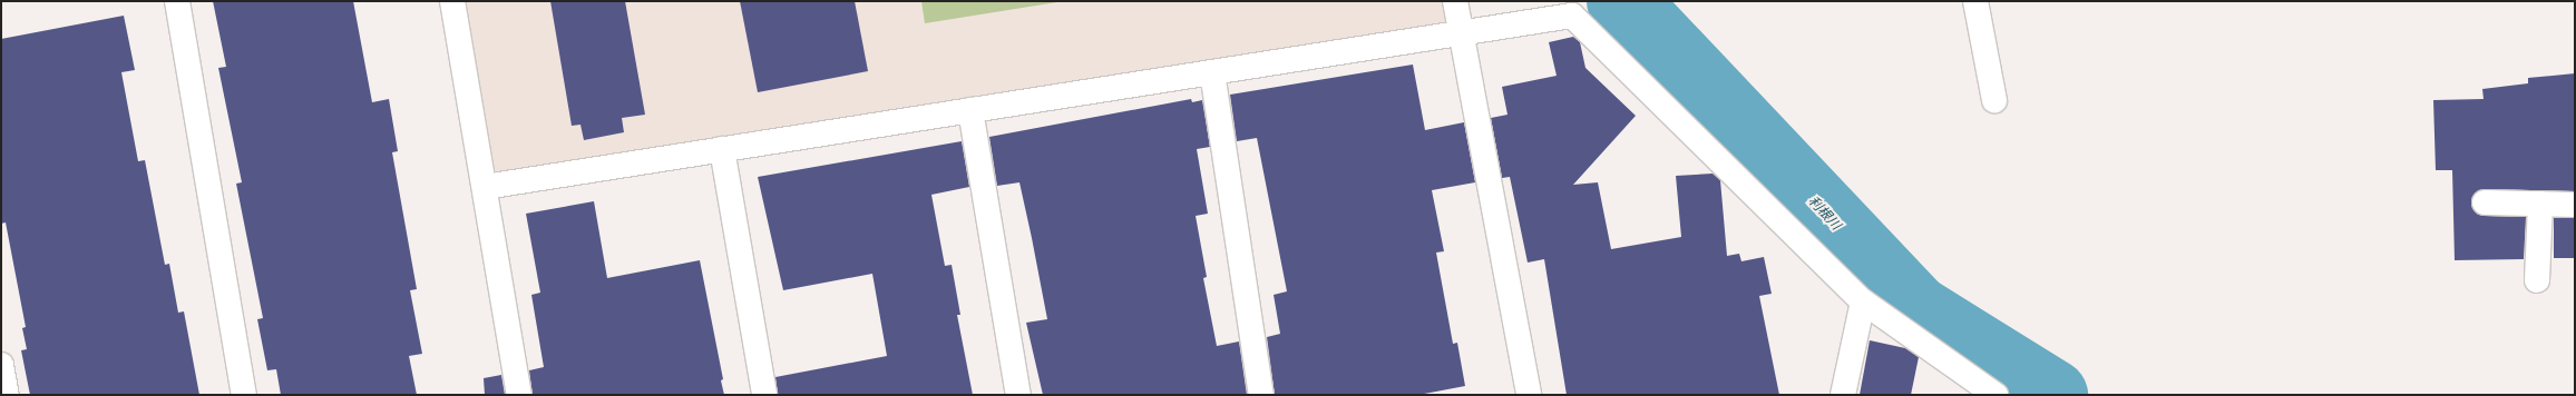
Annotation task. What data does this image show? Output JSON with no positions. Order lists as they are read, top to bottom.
{
  "water": ["利根川"]
}
